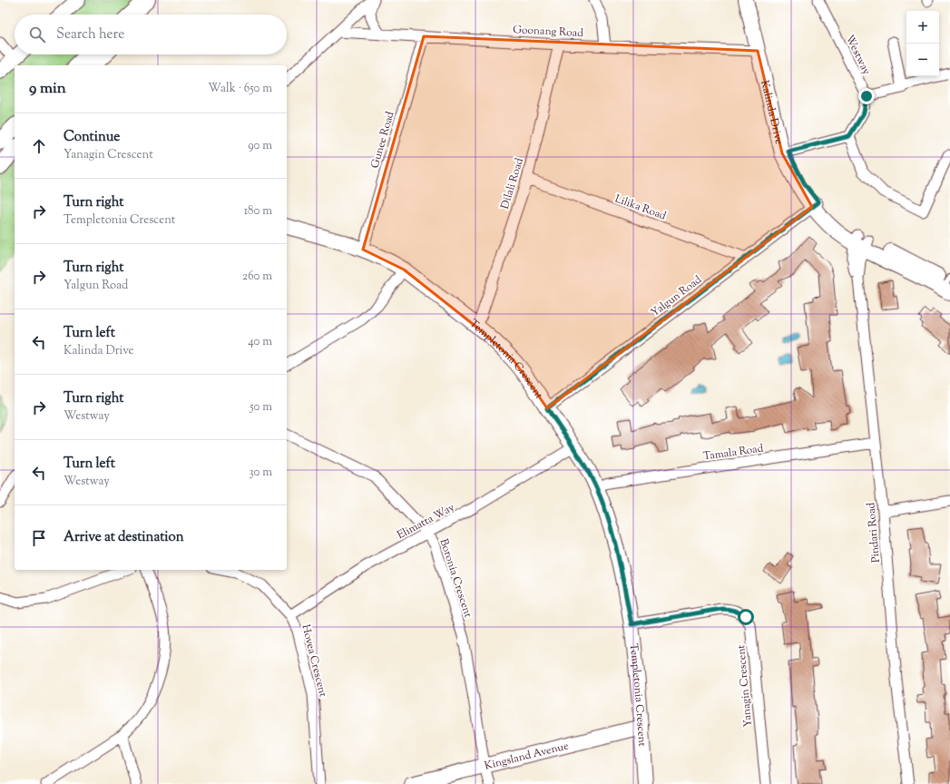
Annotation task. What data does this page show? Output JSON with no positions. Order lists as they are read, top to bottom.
{
  "streets": {
    "street": [
      "Goonang Road",
      "Westway",
      "Kalinda Drive",
      "Gunee Road",
      "Dilali Road",
      "Lilika Road",
      "Yalgun Road",
      "Templetonia Crescent",
      "Tamala Road",
      "Elimatta Way",
      "Pindari Road",
      "Boronia Crescent",
      "Hovea Crescent",
      "Yanagin Crescent",
      "Kingsland Avenue"
    ]
  },
  "crossings": [
    ["Goonang Road", "Kalinda Drive"],
    ["Goonang Road", "Gunee Road"],
    ["Goonang Road", "Dilali Road"],
    ["Kalinda Drive", "Yalgun Road"],
    ["Kalinda Drive", "Pindari Road"],
    ["Gunee Road", "Templetonia Crescent"],
    ["Dilali Road", "Lilika Road"],
    ["Dilali Road", "Templetonia Crescent"],
    ["Lilika Road", "Yalgun Road"],
    ["Yalgun Road", "Templetonia Crescent"],
    ["Templetonia Crescent", "Tamala Road"],
    ["Templetonia Crescent", "Elimatta Way"],
    ["Templetonia Crescent", "Yanagin Crescent"],
    ["Templetonia Crescent", "Kingsland Avenue"],
    ["Tamala Road", "Pindari Road"],
    ["Elimatta Way", "Boronia Crescent"],
    ["Elimatta Way", "Hovea Crescent"],
    ["Boronia Crescent", "Kingsland Avenue"]
  ],
  "page": {
    "map_buttons": ["+", "−"],
    "search": "Search here",
    "heading": ["9 min", "Walk · 650 m"],
    "list": [
      ["Continue", "Yanagin Crescent", "90 m"],
      ["Turn right", "Templetonia Crescent", "180 m"],
      ["Turn right", "Yalgun Road", "260 m"],
      ["Turn left", "Kalinda Drive", "40 m"],
      ["Turn right", "Westway", "50 m"],
      ["Turn left", "Westway", "30 m"],
      "Arrive at destination"
    ]
  }
}
